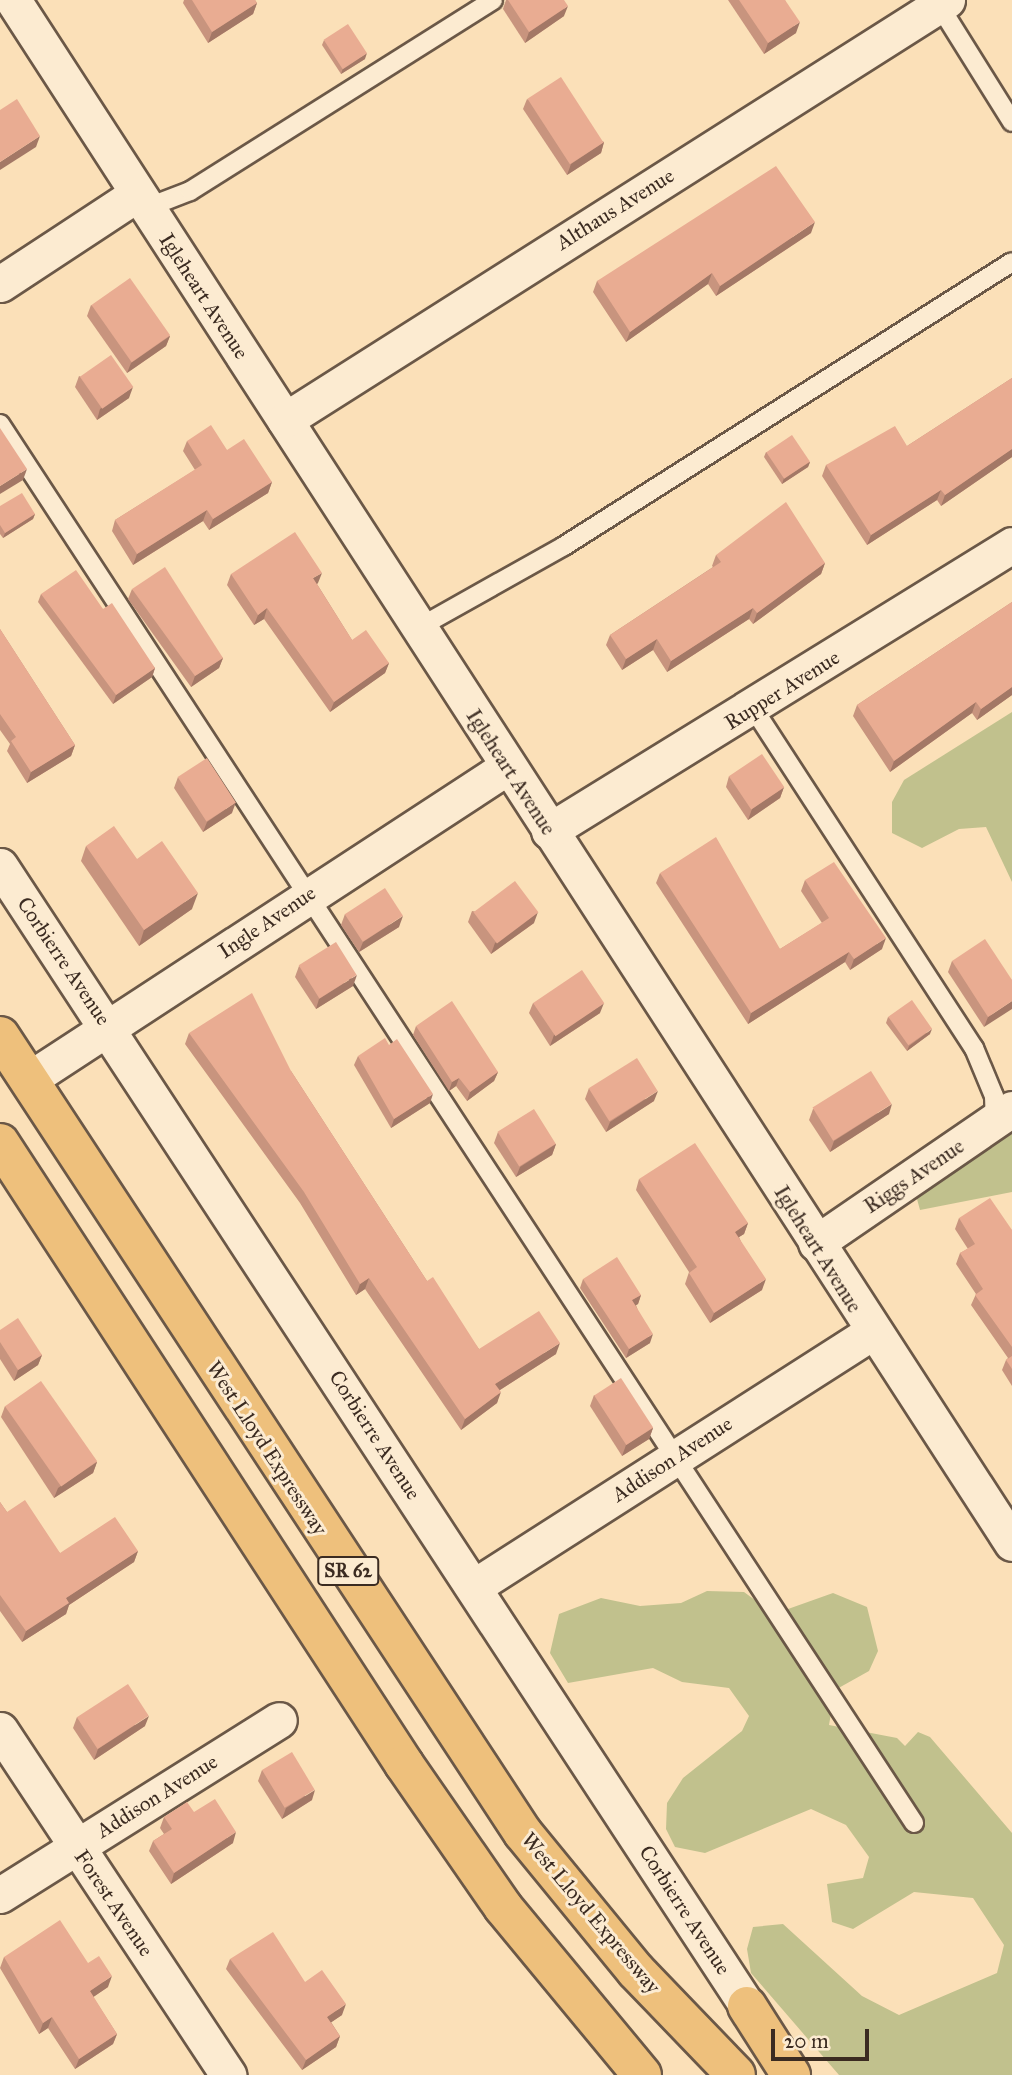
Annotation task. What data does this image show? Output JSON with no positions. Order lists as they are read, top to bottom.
{
  "streets": {
    "highway": ["West Lloyd Expressway", "SR 62"],
    "street": [
      "Althaus Avenue",
      "Igleheart Avenue",
      "Rupper Avenue",
      "Ingle Avenue",
      "Corbierre Avenue",
      "Riggs Avenue",
      "Addison Avenue",
      "Forest Avenue"
    ]
  },
  "crossings": [
    ["Althaus Avenue", "Igleheart Avenue"],
    ["Igleheart Avenue", "Rupper Avenue"],
    ["Igleheart Avenue", "Ingle Avenue"],
    ["Igleheart Avenue", "Riggs Avenue"],
    ["Igleheart Avenue", "Addison Avenue"],
    ["Ingle Avenue", "Corbierre Avenue"],
    ["Ingle Avenue", "West Lloyd Expressway"],
    ["Corbierre Avenue", "Addison Avenue"],
    ["Addison Avenue", "Forest Avenue"]
  ],
  "scale_bar": "20 m"
}
